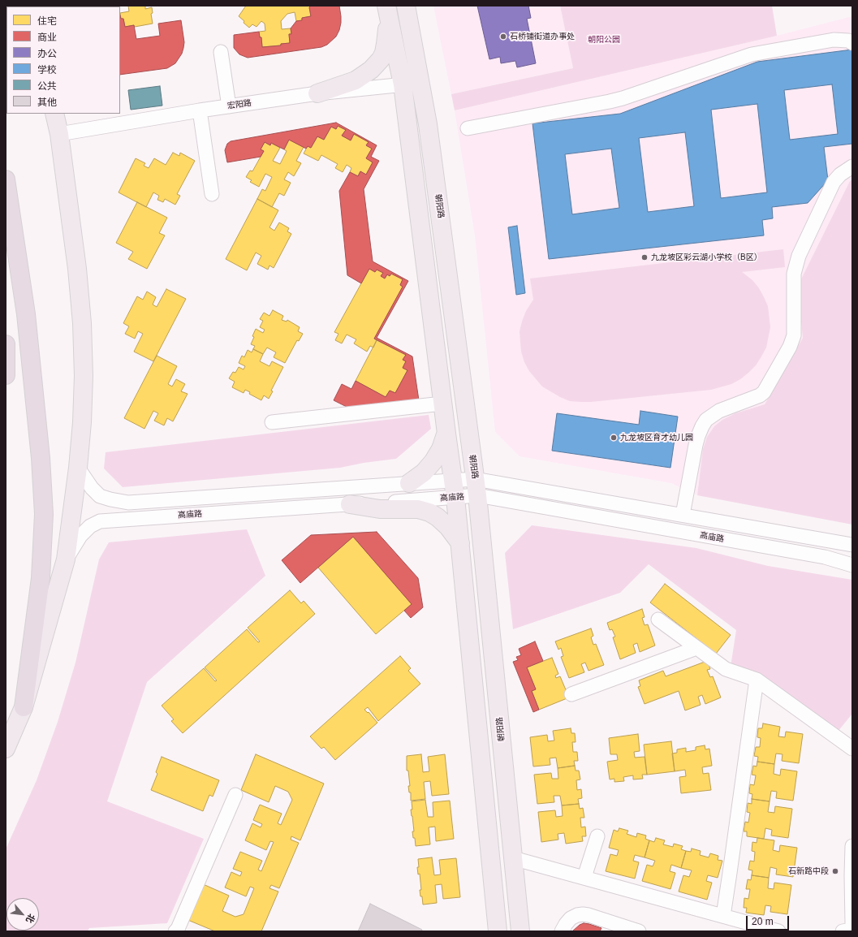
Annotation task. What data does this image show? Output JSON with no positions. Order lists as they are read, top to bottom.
{
  "streets": {
    "main road": ["朝阳路"],
    "street": ["宏阳路", "高庙路"]
  },
  "crossings": [
    ["宏阳路", "朝阳路"],
    ["朝阳路", "高庙路"]
  ],
  "parks": ["朝阳公园"],
  "places": [
    "石桥铺街道办事处",
    "九龙坡区彩云湖小学校（B区）",
    "九龙坡区育才幼儿园",
    "石新路中段"
  ],
  "legend": [
    "住宅",
    "商业",
    "办公",
    "学校",
    "公共",
    "其他"
  ],
  "scale_bar": "20 m",
  "north": "bottom right"
}
